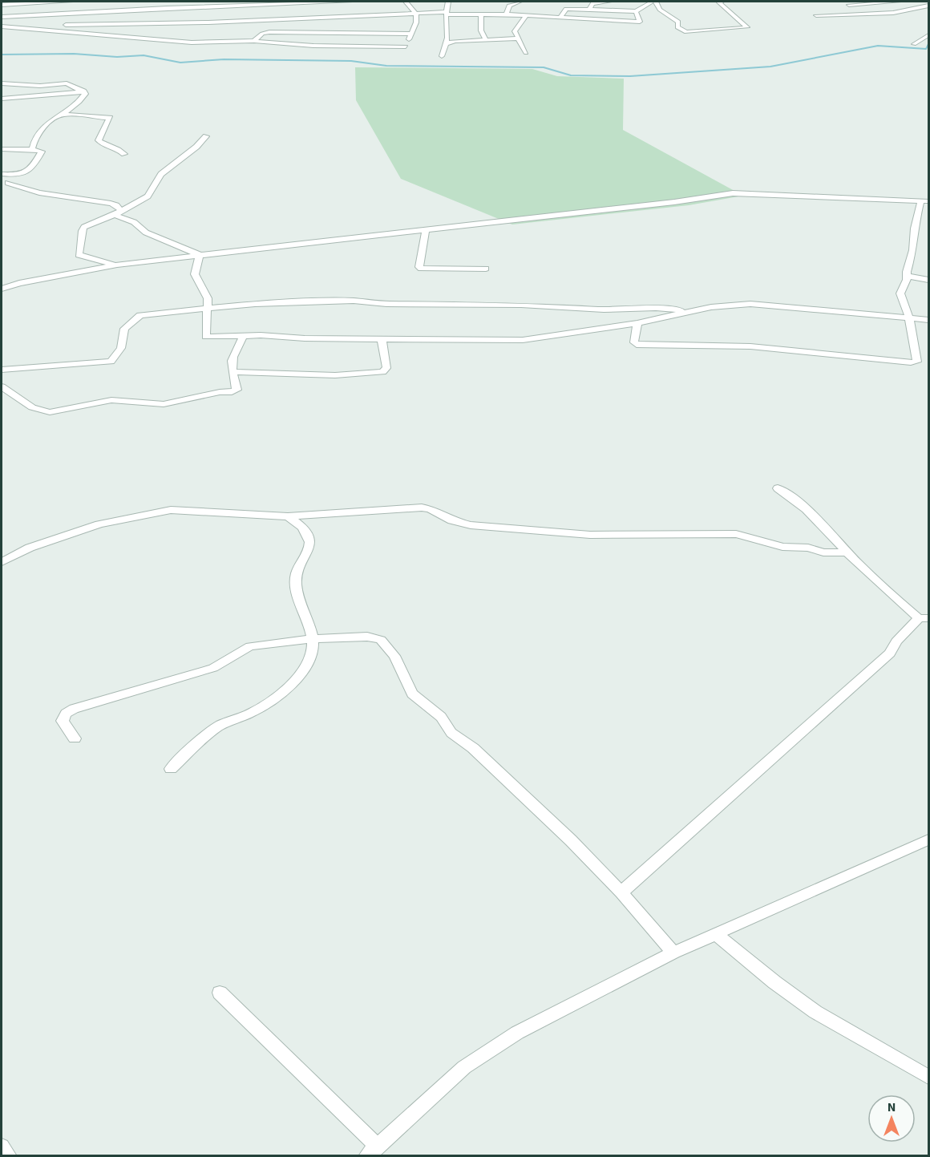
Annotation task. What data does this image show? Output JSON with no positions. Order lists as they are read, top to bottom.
{
  "north": "top"
}
